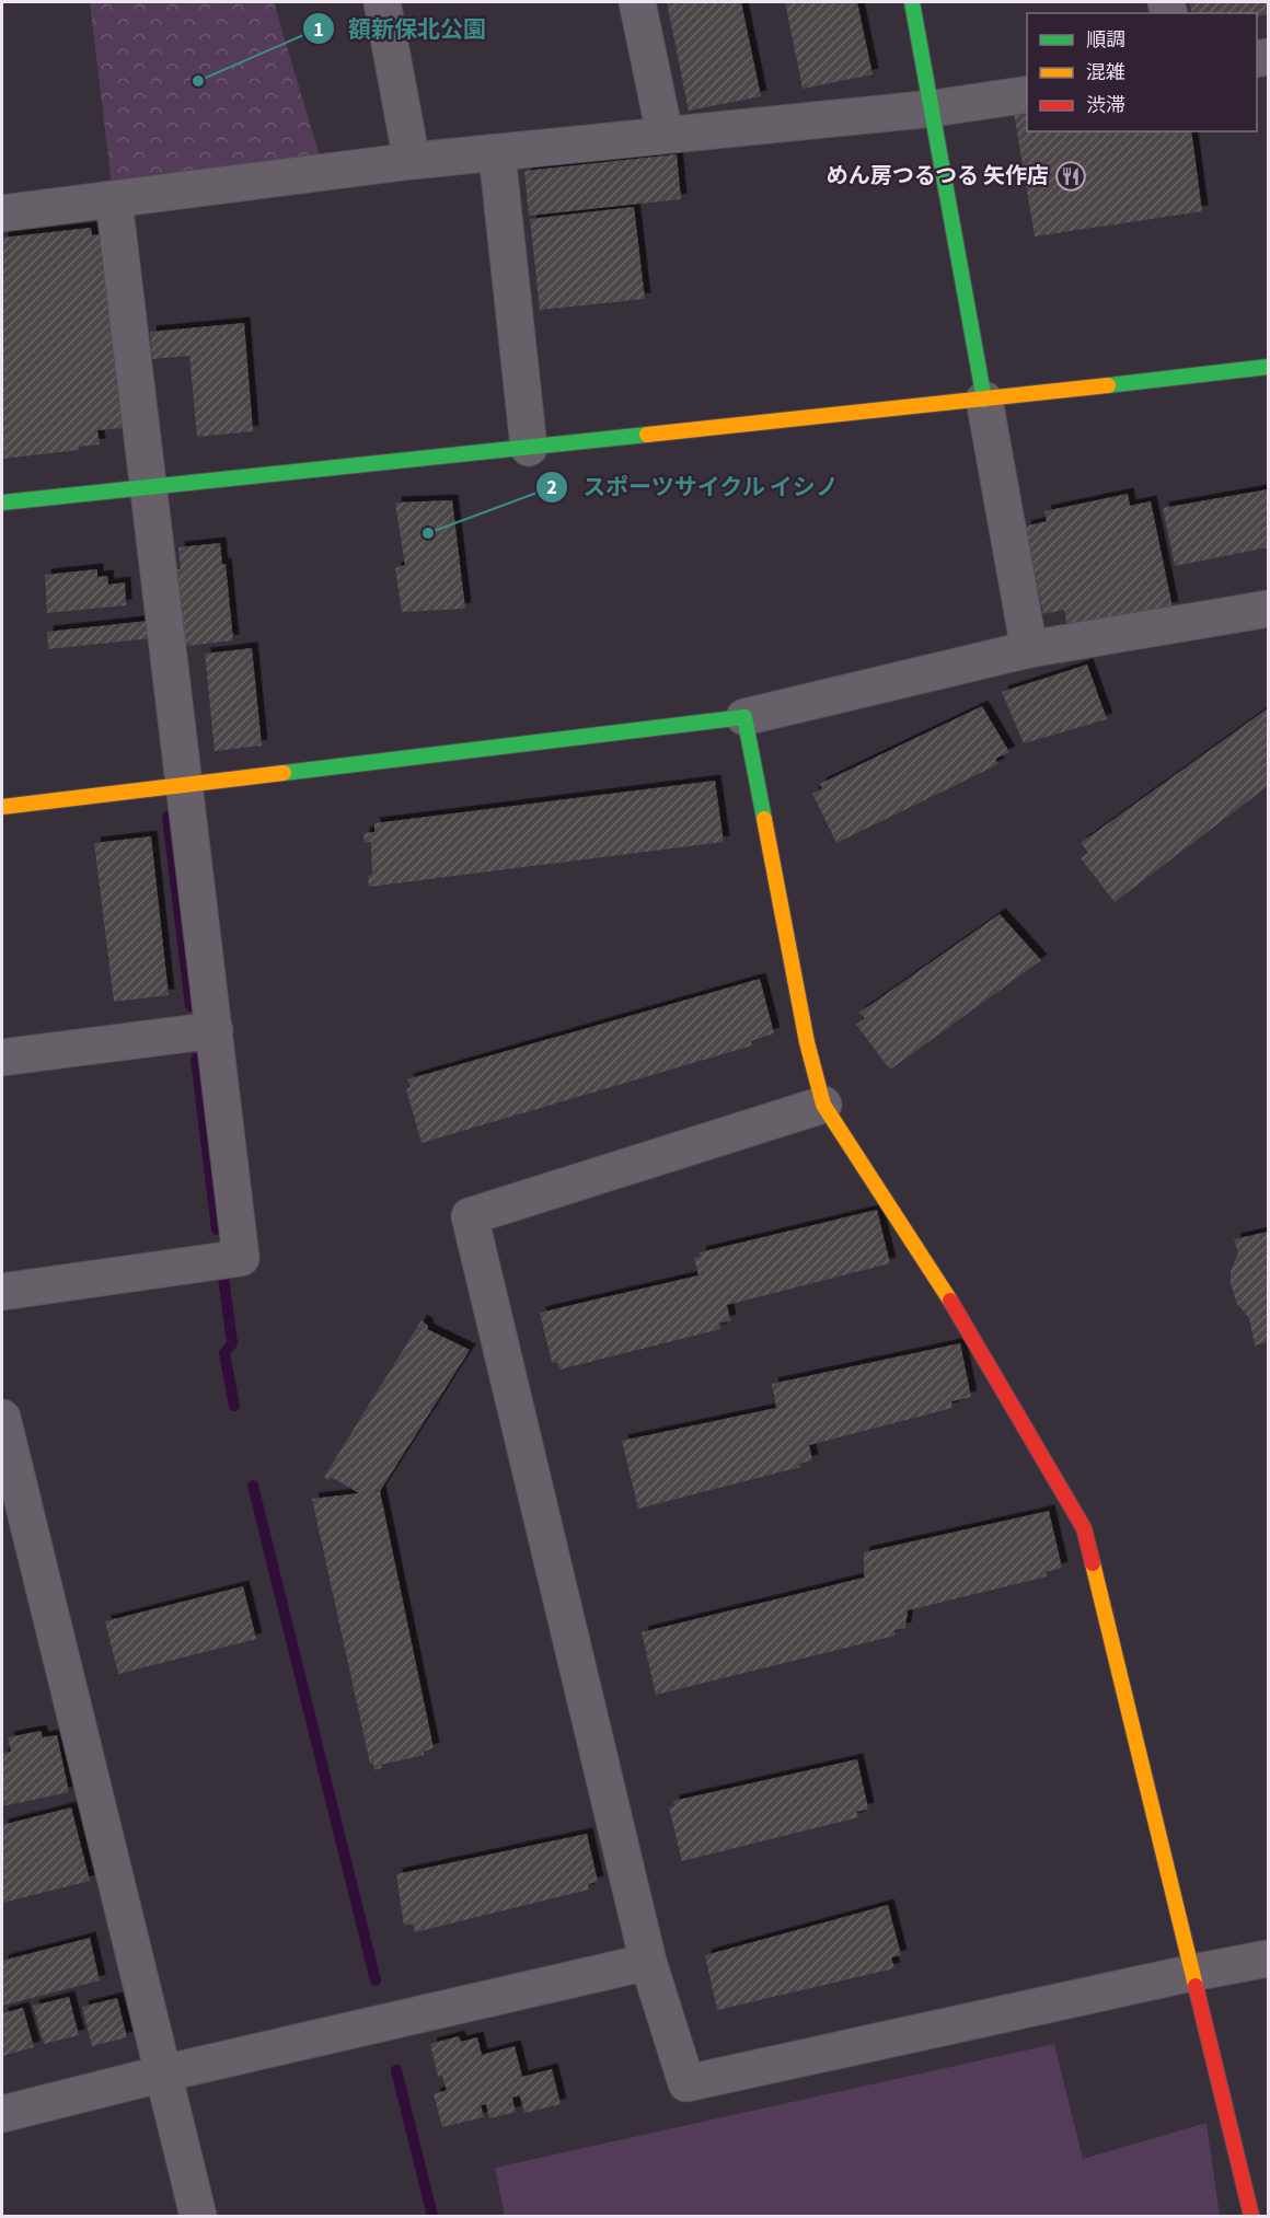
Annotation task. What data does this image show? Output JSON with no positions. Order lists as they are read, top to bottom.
{
  "places": {
    "other": ["額新保北公園", "スポーツサイクル イシノ"],
    "restaurant": ["めん房つるつる 矢作店"]
  },
  "legend": ["順調", "混雑", "渋滞"]
}
